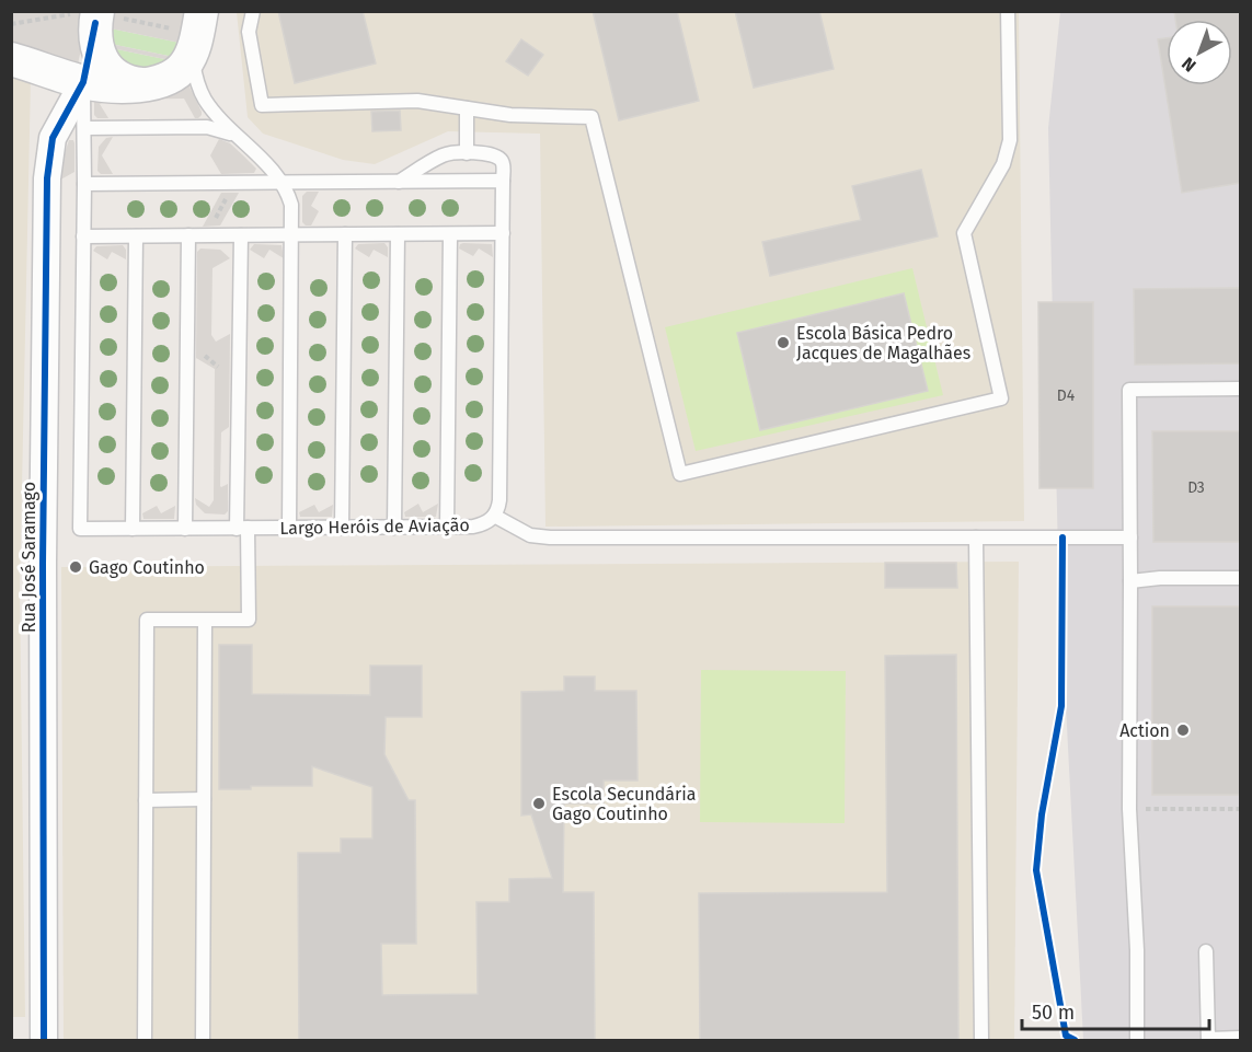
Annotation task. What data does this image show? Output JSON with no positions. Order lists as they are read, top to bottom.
{
  "streets": {
    "street": ["Rua José Saramago"],
    "lane": ["Largo Heróis de Aviação"]
  },
  "crossings": [
    ["Largo Heróis de Aviação", "Rua José Saramago"]
  ],
  "places": [
    "Escola Básica Pedro Jacques de Magalhães",
    "Gago Coutinho",
    "Action",
    "Escola Secundária Gago Coutinho"
  ],
  "house_numbers": ["D4", "D3"],
  "scale_bar": "50 m",
  "north": "bottom left"
}
